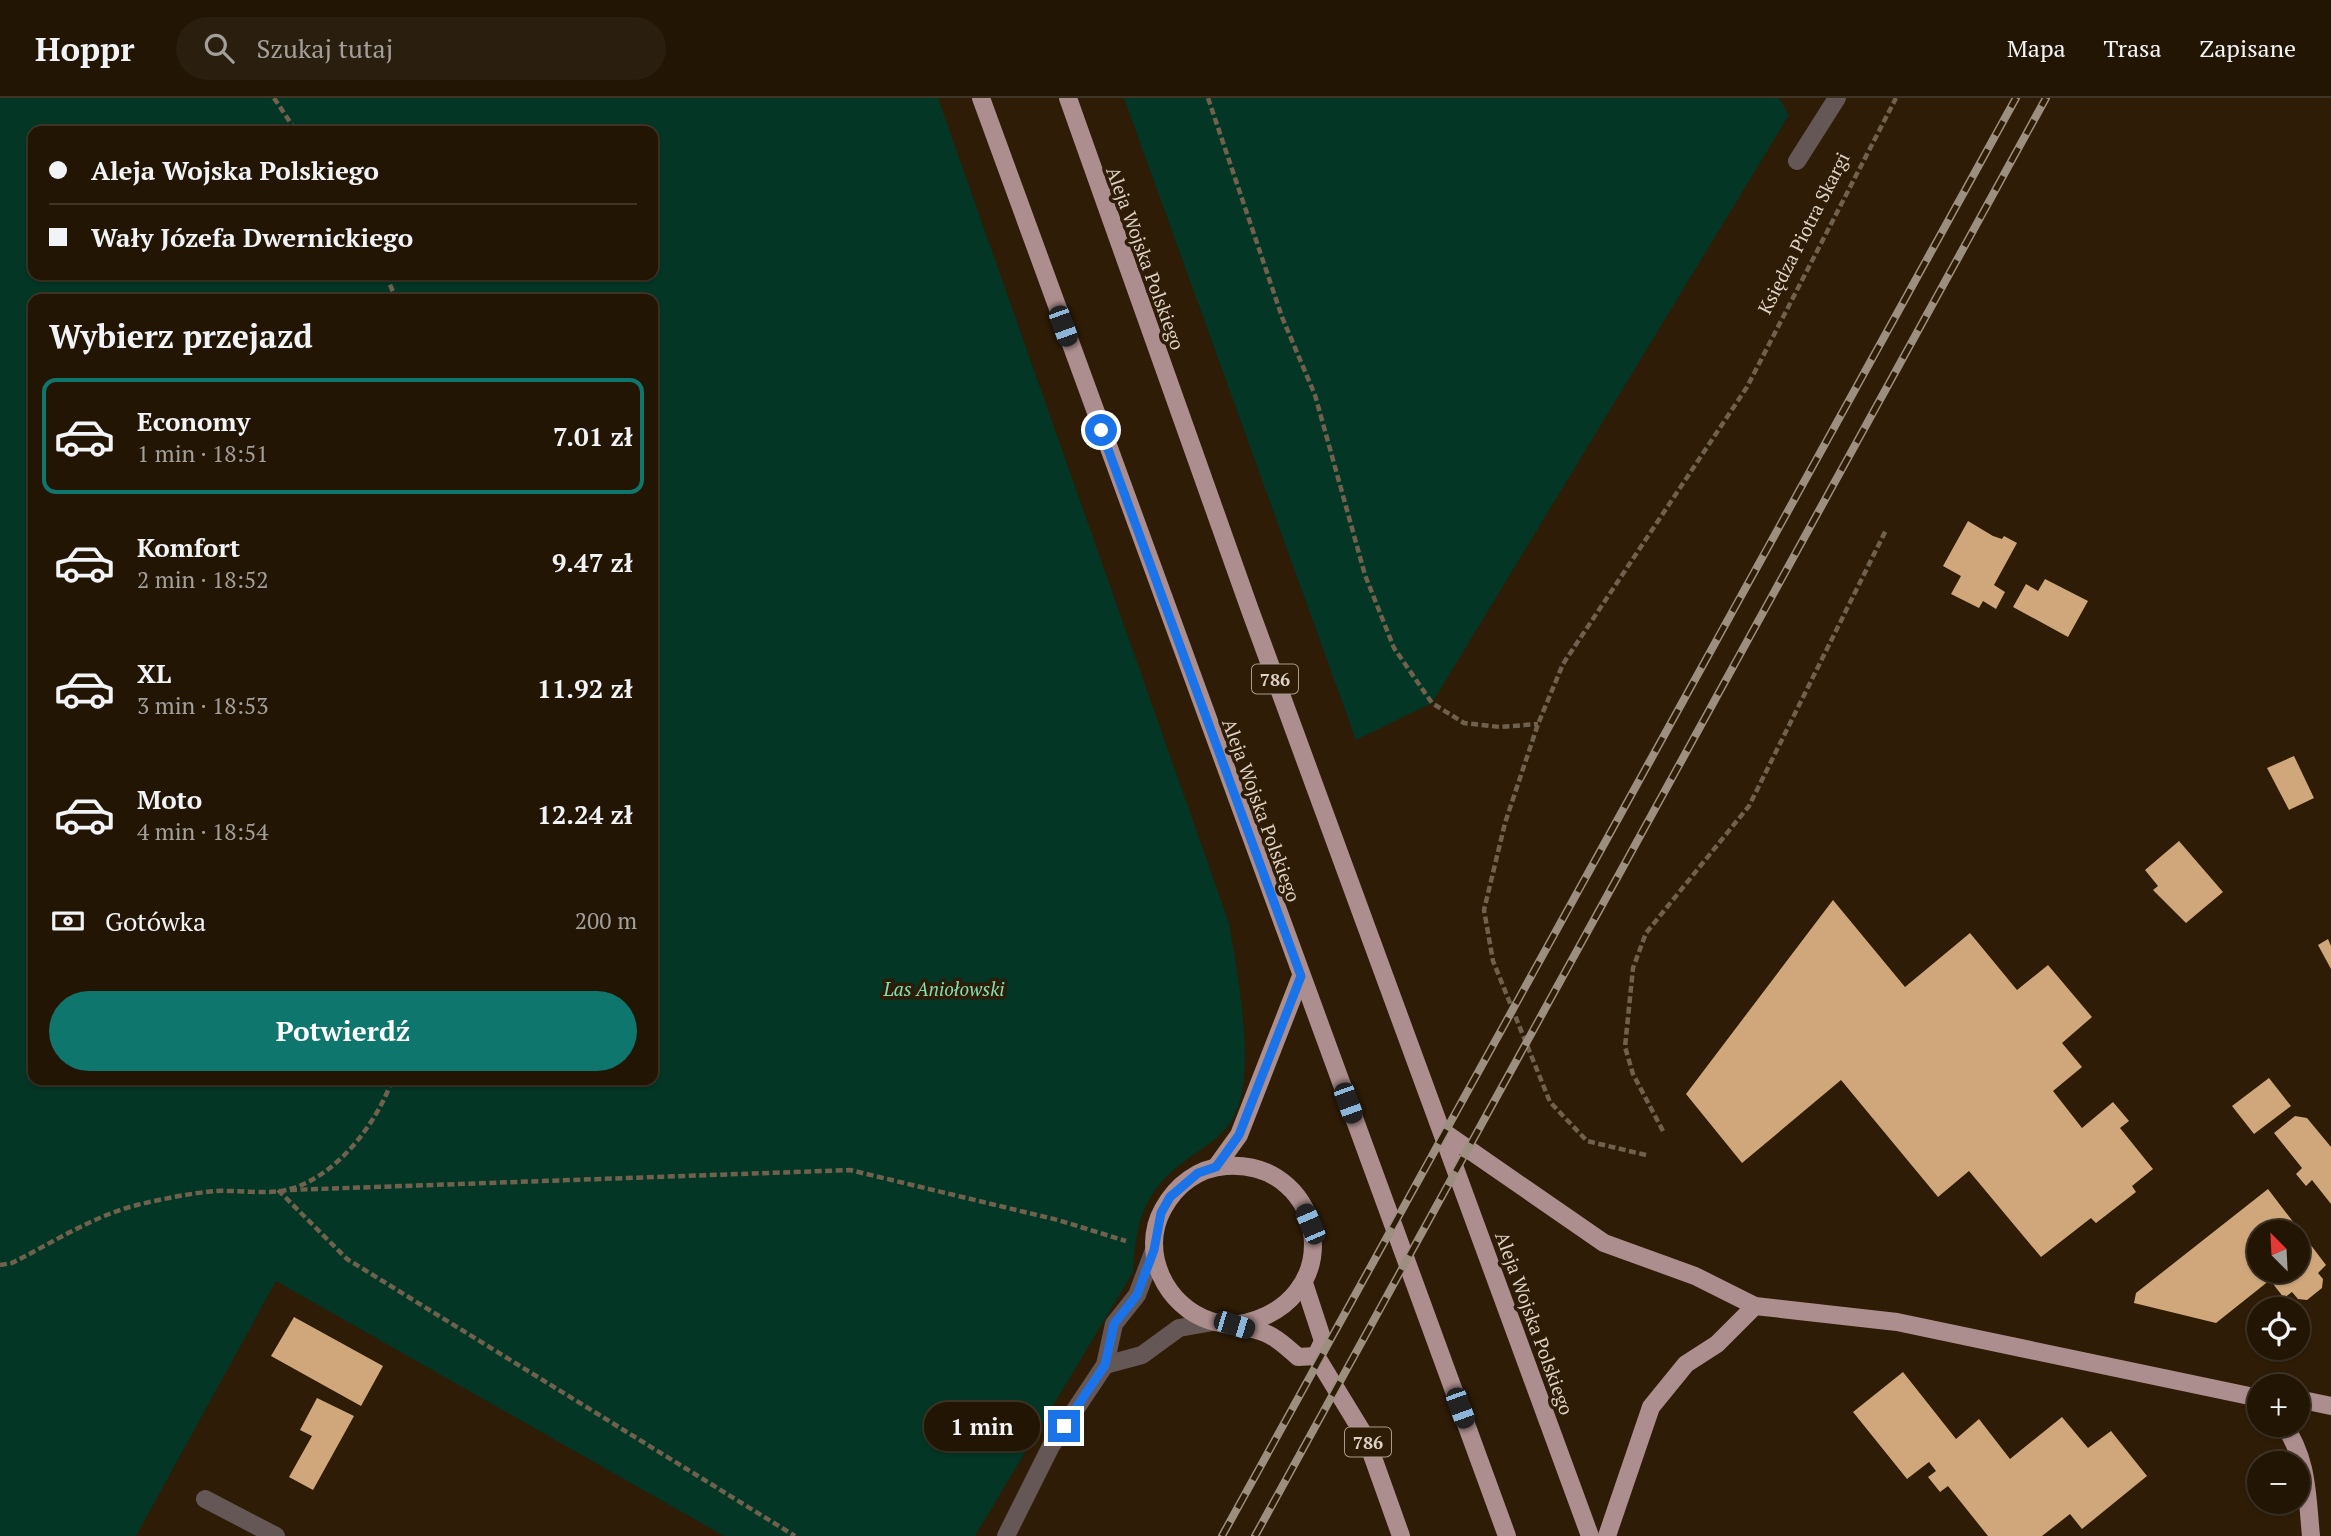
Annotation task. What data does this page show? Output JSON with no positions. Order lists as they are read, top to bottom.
{
  "streets": {
    "main road": ["Aleja Wojska Polskiego", "786"],
    "street": ["Księdza Piotra Skargi"]
  },
  "parks": ["Las Aniołowski"],
  "north": "top left",
  "page": {
    "header": "Hoppr",
    "search": "Szukaj tutaj",
    "nav": ["Mapa", "Trasa", "Zapisane"],
    "banner": ["Aleja Wojska Polskiego", "Wały Józefa Dwernickiego"],
    "heading": "Wybierz przejazd",
    "list": [
      {
        "name": "Economy",
        "note": "1 min · 18:51",
        "value": "7.01 zł"
      },
      {
        "name": "Komfort",
        "note": "2 min · 18:52",
        "value": "9.47 zł"
      },
      {
        "name": "XL",
        "note": "3 min · 18:53",
        "value": "11.92 zł"
      },
      {
        "name": "Moto",
        "note": "4 min · 18:54",
        "value": "12.24 zł"
      }
    ],
    "pay": ["Gotówka", "200 m"],
    "buttons": "Potwierdź",
    "map_buttons": ["+", "−"],
    "bubble": "1 min"
  }
}
